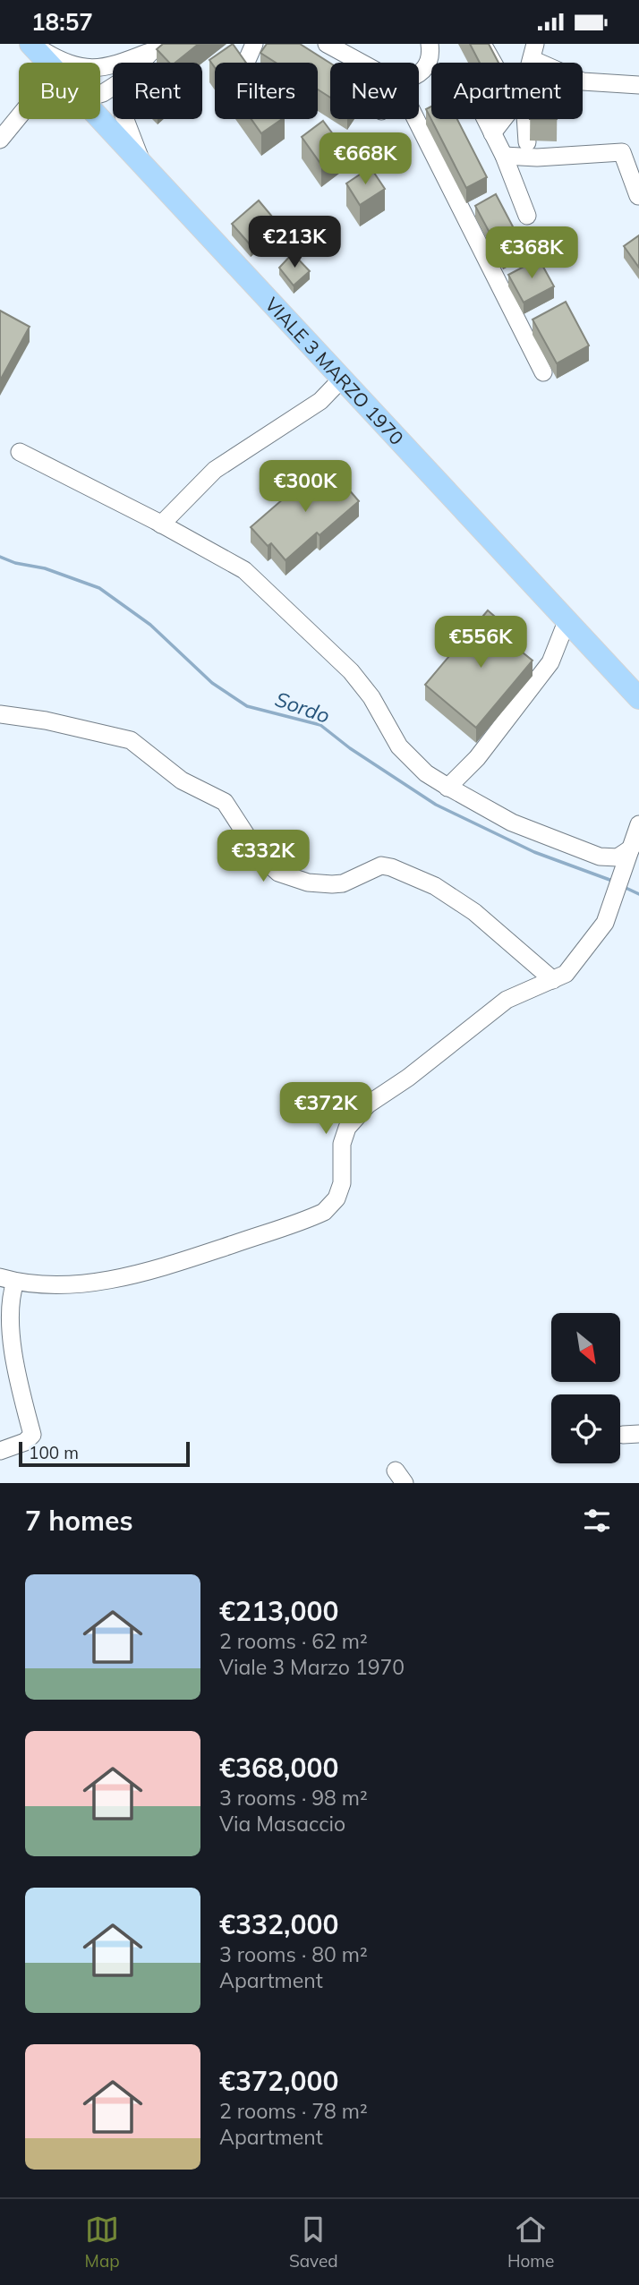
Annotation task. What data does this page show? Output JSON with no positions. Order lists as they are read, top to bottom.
{
  "streets": {
    "main road": ["VIALE 3 MARZO 1970"]
  },
  "water": ["Sordo"],
  "scale_bar": "100 m",
  "north": "bottom right",
  "page": {
    "status": "18:57",
    "chip": [
      "Buy",
      "Rent",
      "Filters",
      "New",
      "Apartment"
    ],
    "price": [
      "€668K",
      "€213K",
      "€368K",
      "€300K",
      "€556K",
      "€332K",
      "€372K"
    ],
    "scale": "100 m",
    "heading": "7 homes",
    "list": [
      {
        "name": "€213,000",
        "note": "2 rooms · 62 m² · Viale 3 Marzo 1970"
      },
      {
        "name": "€368,000",
        "note": "3 rooms · 98 m² · Via Masaccio"
      },
      {
        "name": "€332,000",
        "note": "3 rooms · 80 m² · Apartment"
      },
      {
        "name": "€372,000",
        "note": "2 rooms · 78 m² · Apartment"
      }
    ],
    "tabs": ["Map", "Saved", "Home"]
  }
}
